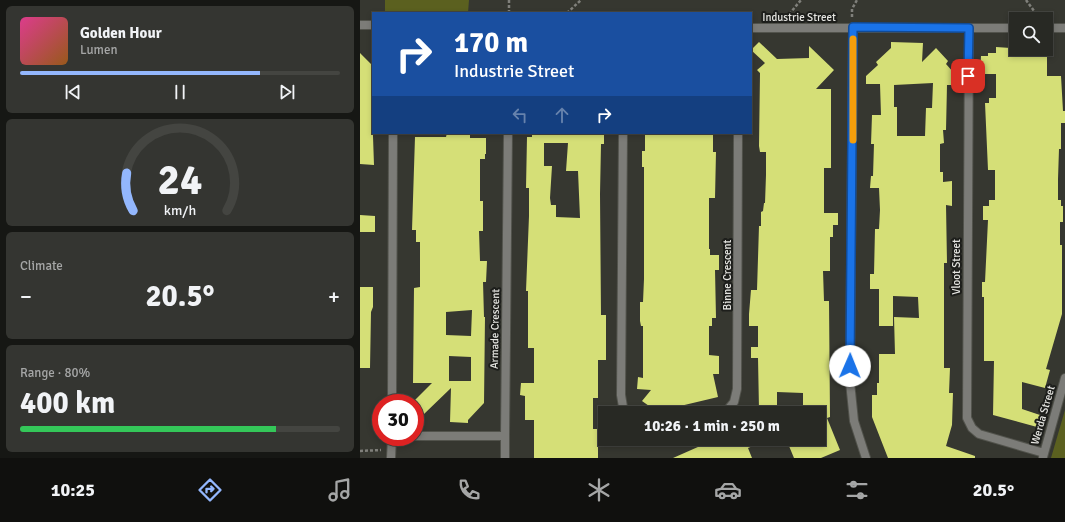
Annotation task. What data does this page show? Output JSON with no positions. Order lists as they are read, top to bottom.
{
  "streets": {
    "street": [
      "Industrie Street",
      "Vloot Street",
      "Binne Crescent",
      "Armade Crescent",
      "Werda Street"
    ]
  },
  "crossings": [
    ["Industrie Street", "Vloot Street"],
    ["Vloot Street", "Werda Street"]
  ],
  "page": {
    "turn": ["170 m", "Industrie Street"],
    "song": ["Golden Hour", "Lumen"],
    "tile": [
      "Climate",
      ["Range · 80%", "400 km"]
    ],
    "heat": ["−", "20.5°", "+"],
    "limit": "30",
    "trip": "10:26 · 1 min · 250 m",
    "tabs": ["10:25", "20.5°"],
    "gauge": ["24", "km/h"]
  }
}
